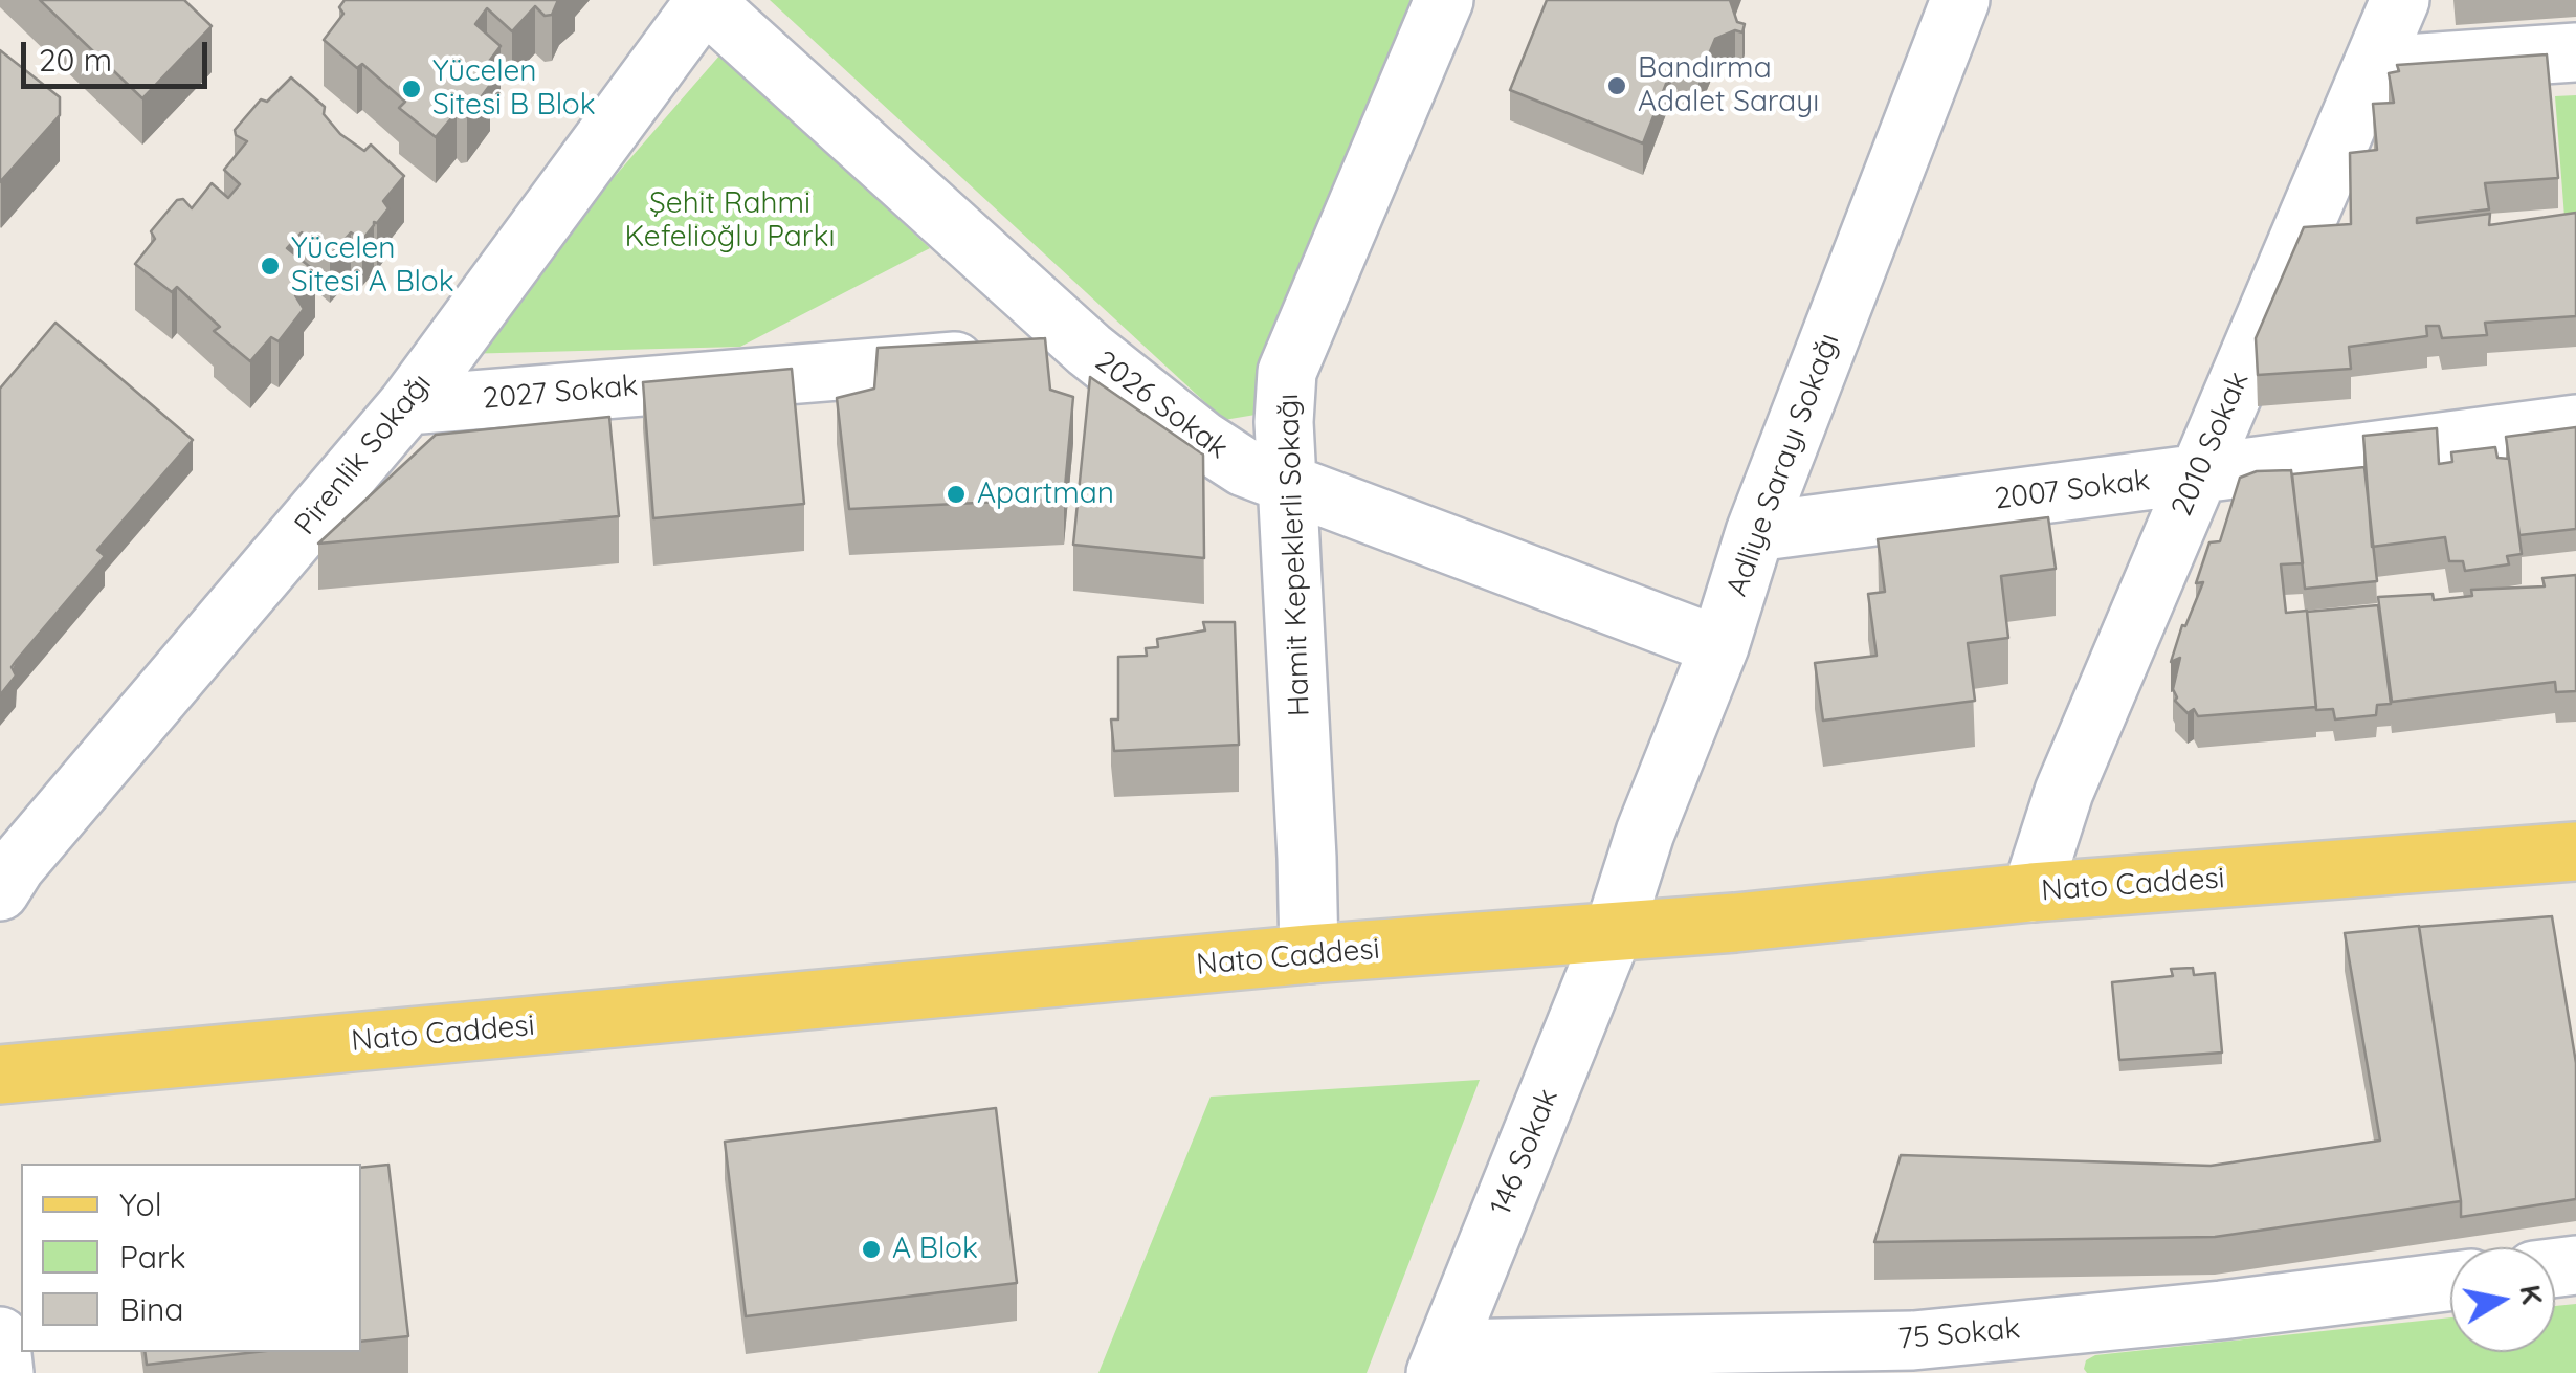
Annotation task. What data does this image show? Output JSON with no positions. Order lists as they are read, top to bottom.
{
  "streets": {
    "main road": ["Nato Caddesi"],
    "street": [
      "2027 Sokak",
      "2026 Sokak",
      "2010 Sokak",
      "Pirenlik Sokağı",
      "Adliye Sarayı Sokağı",
      "2007 Sokak",
      "Hamit Kepeklerli Sokağı",
      "146 Sokak",
      "75 Sokak"
    ]
  },
  "crossings": [
    ["2027 Sokak", "2026 Sokak"],
    ["2027 Sokak", "Pirenlik Sokağı"],
    ["2026 Sokak", "Pirenlik Sokağı"],
    ["2026 Sokak", "Adliye Sarayı Sokağı"],
    ["2026 Sokak", "Hamit Kepeklerli Sokağı"],
    ["2010 Sokak", "2007 Sokak"],
    ["2010 Sokak", "Nato Caddesi"],
    ["Adliye Sarayı Sokağı", "2007 Sokak"],
    ["Adliye Sarayı Sokağı", "Nato Caddesi"],
    ["Adliye Sarayı Sokağı", "146 Sokak"],
    ["Hamit Kepeklerli Sokağı", "Nato Caddesi"],
    ["Nato Caddesi", "146 Sokak"],
    ["146 Sokak", "75 Sokak"]
  ],
  "parks": ["Şehit Rahmi Kefelioğlu Parkı"],
  "places": [
    "Bandırma Adalet Sarayı",
    "Yücelen Sitesi B Blok",
    "Yücelen Sitesi A Blok",
    "Apartman",
    "A Blok"
  ],
  "legend": ["Yol", "Park", "Bina"],
  "scale_bar": "20 m",
  "north": "right"
}
